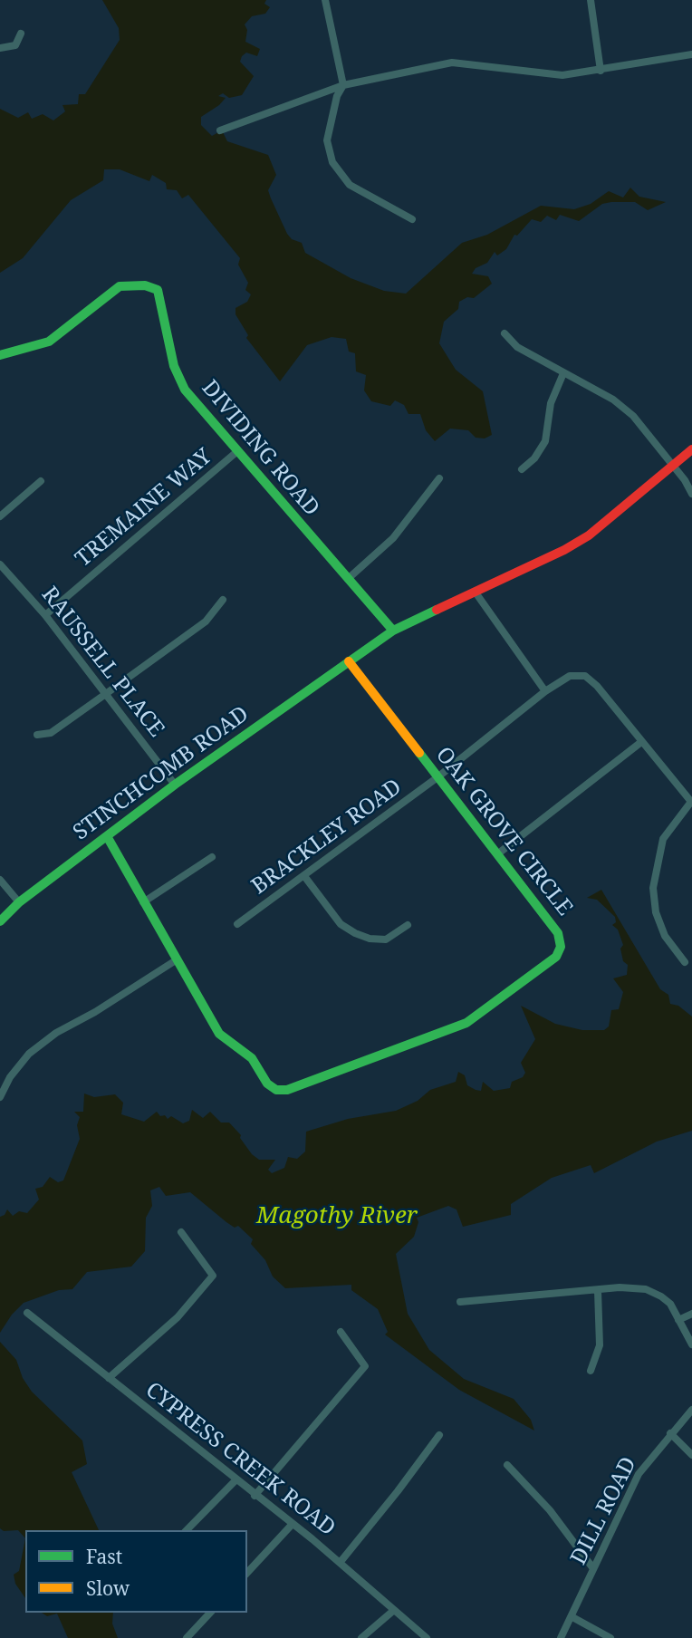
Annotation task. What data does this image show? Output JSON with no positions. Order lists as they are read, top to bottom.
{
  "streets": {
    "street": [
      "DIVIDING ROAD",
      "TREMAINE WAY",
      "RAUSSELL PLACE",
      "STINCHCOMB ROAD",
      "OAK GROVE CIRCLE",
      "BRACKLEY ROAD",
      "CYPRESS CREEK ROAD",
      "DILL ROAD"
    ]
  },
  "crossings": [
    ["DIVIDING ROAD", "TREMAINE WAY"],
    ["DIVIDING ROAD", "STINCHCOMB ROAD"],
    ["TREMAINE WAY", "RAUSSELL PLACE"],
    ["RAUSSELL PLACE", "STINCHCOMB ROAD"],
    ["STINCHCOMB ROAD", "OAK GROVE CIRCLE"],
    ["OAK GROVE CIRCLE", "BRACKLEY ROAD"]
  ],
  "water": ["Magothy River"],
  "legend": ["Fast", "Slow"]
}
